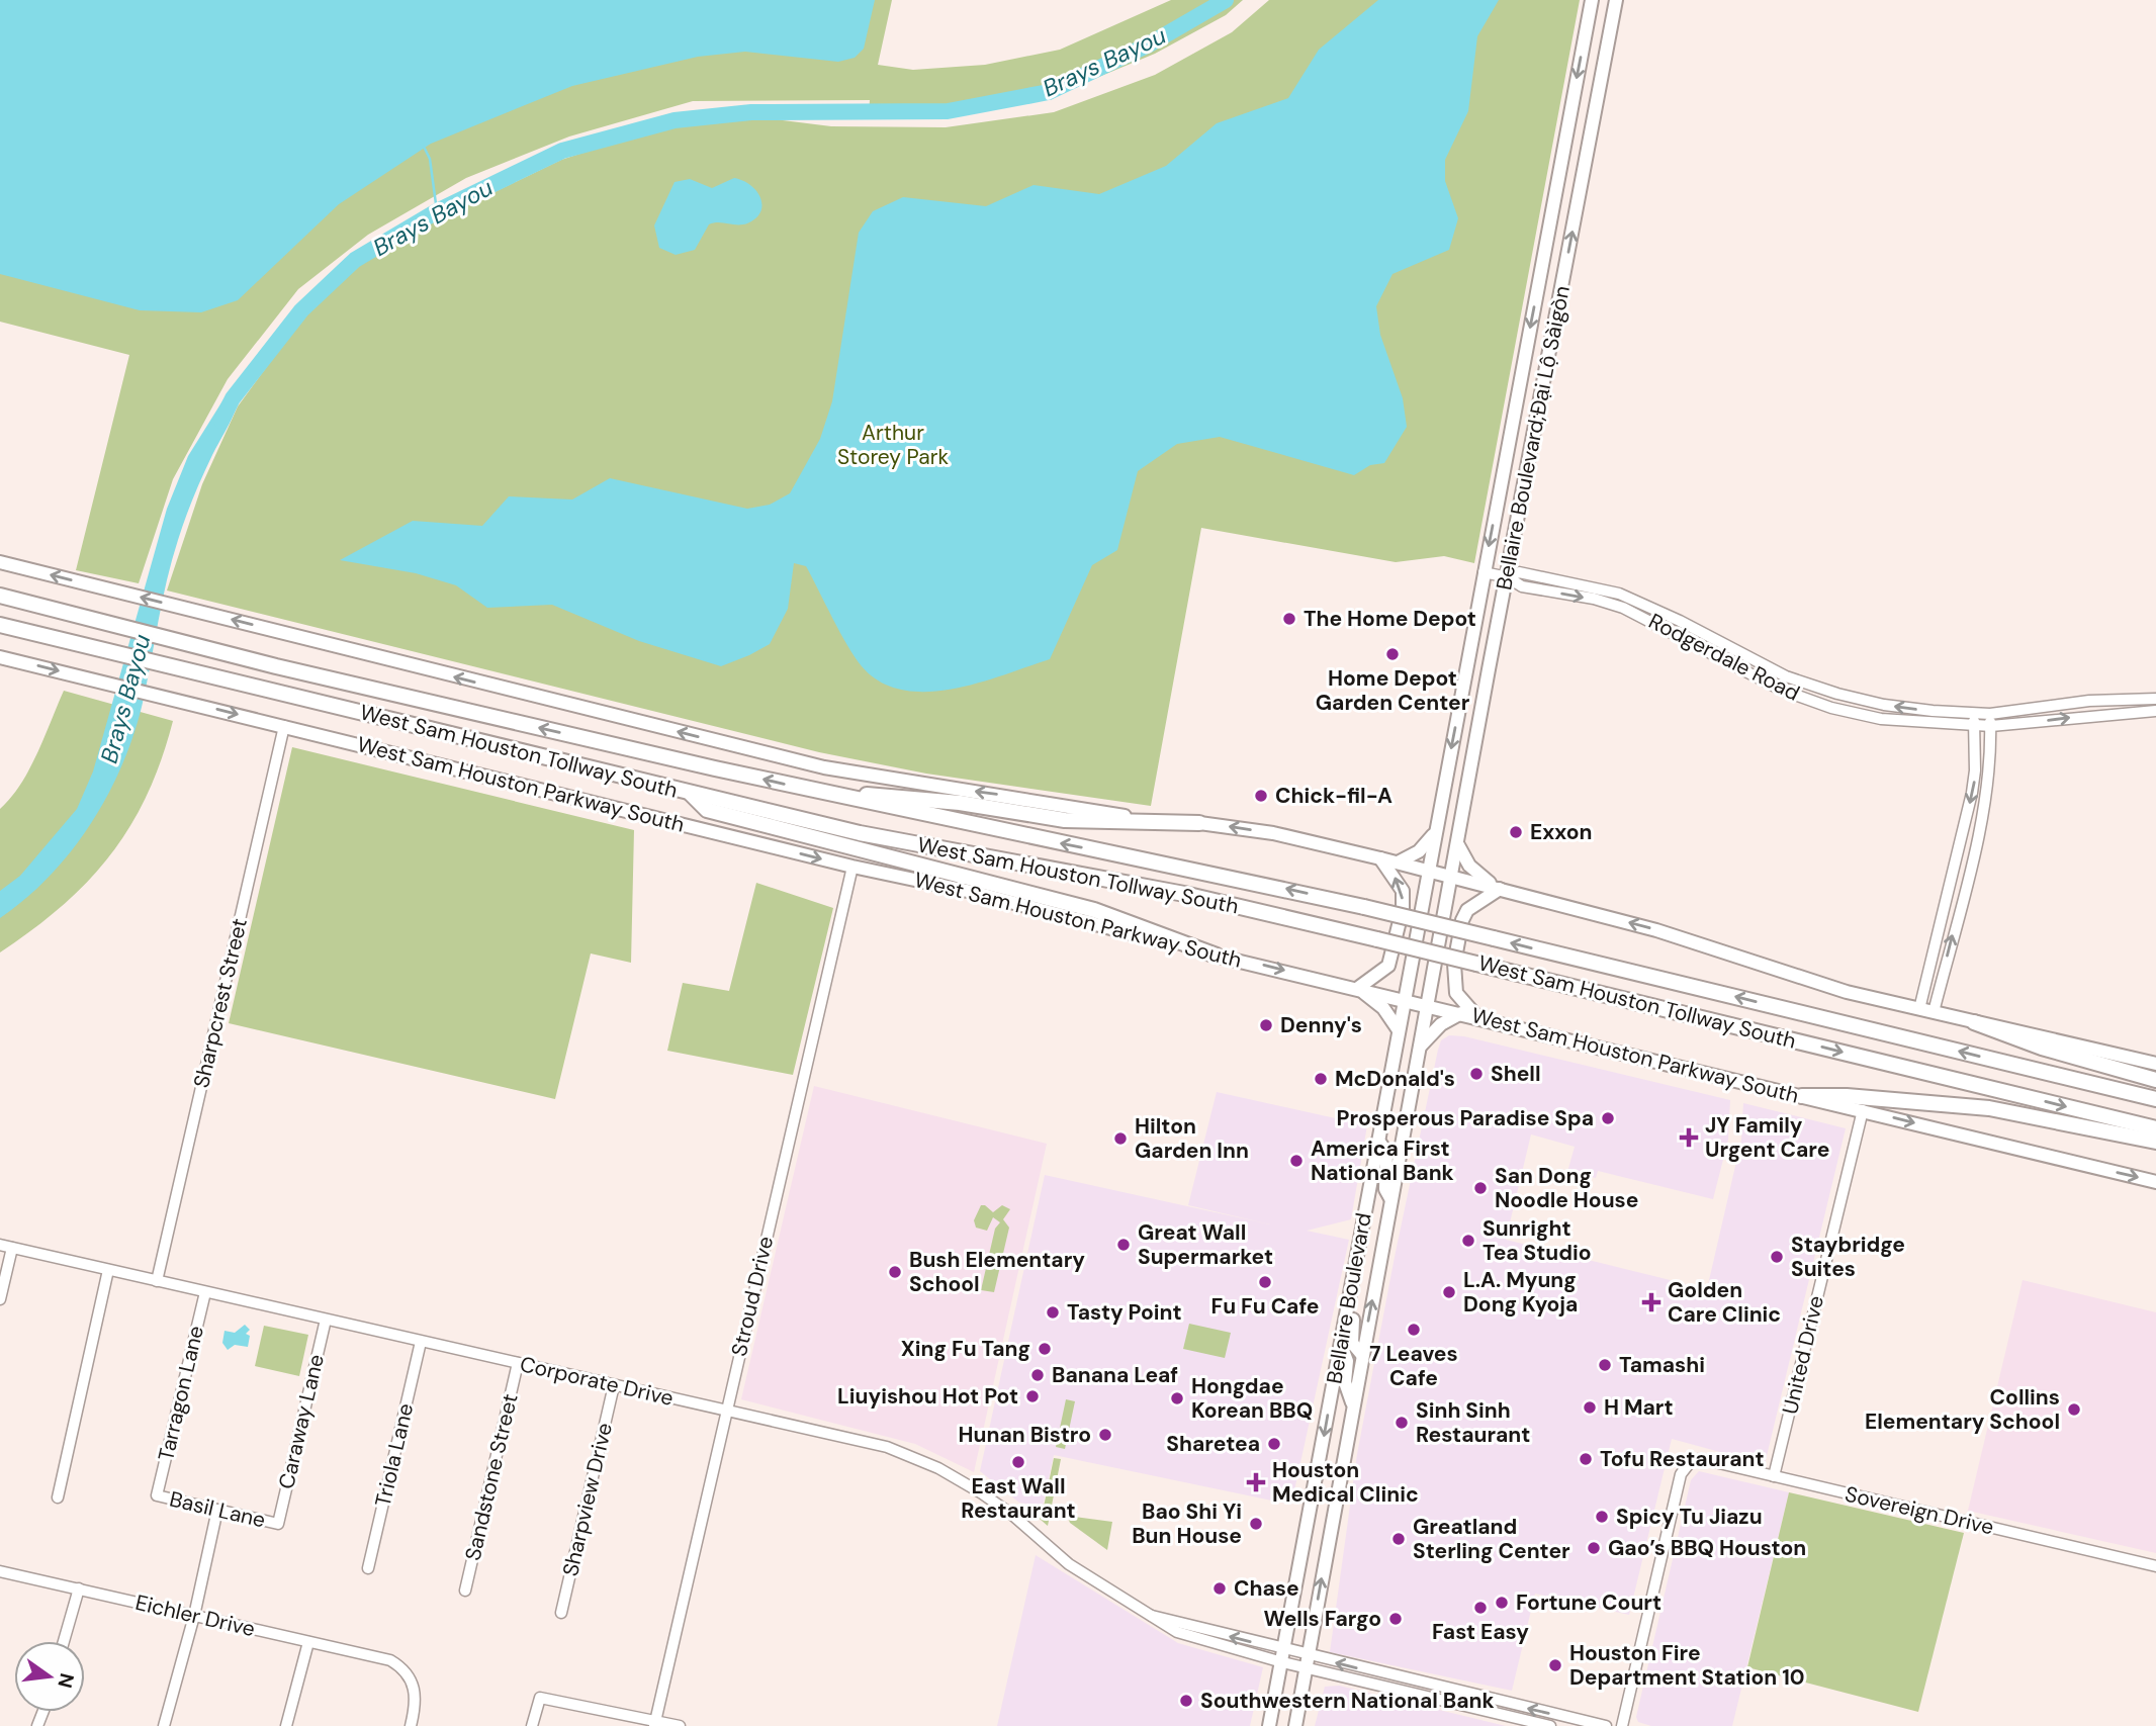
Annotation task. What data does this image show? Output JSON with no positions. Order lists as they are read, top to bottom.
{
  "streets": {
    "highway": ["West Sam Houston Tollway South"],
    "main road": ["Bellaire Boulevard;Đại Lộ Sàigòn", "West Sam Houston Parkway South", "Bellaire Boulevard"],
    "street": [
      "Rodgerdale Road",
      "Sharpcrest Street",
      "Stroud Drive",
      "United Drive",
      "Corporate Drive",
      "Tarragon Lane",
      "Caraway Lane",
      "Triola Lane",
      "Sandstone Street",
      "Sharpview Drive",
      "Basil Lane",
      "Sovereign Drive",
      "Eichler Drive"
    ]
  },
  "crossings": [
    ["Bellaire Boulevard;Đại Lộ Sàigòn", "Rodgerdale Road"],
    ["Bellaire Boulevard;Đại Lộ Sàigòn", "Bellaire Boulevard"],
    ["West Sam Houston Parkway South", "Sharpcrest Street"],
    ["West Sam Houston Parkway South", "Stroud Drive"],
    ["West Sam Houston Parkway South", "Bellaire Boulevard"],
    ["West Sam Houston Parkway South", "United Drive"],
    ["Sharpcrest Street", "Corporate Drive"],
    ["Stroud Drive", "Corporate Drive"],
    ["Bellaire Boulevard", "Corporate Drive"],
    ["United Drive", "Sovereign Drive"],
    ["Corporate Drive", "Tarragon Lane"],
    ["Corporate Drive", "Caraway Lane"],
    ["Corporate Drive", "Triola Lane"],
    ["Corporate Drive", "Sandstone Street"],
    ["Corporate Drive", "Sharpview Drive"],
    ["Tarragon Lane", "Basil Lane"],
    ["Caraway Lane", "Basil Lane"]
  ],
  "water": ["Brays Bayou"],
  "parks": ["Arthur Storey Park"],
  "places": {
    "other": [
      "The Home Depot",
      "Home Depot Garden Center",
      "Chick-fil-A",
      "Exxon",
      "Denny's",
      "Shell",
      "McDonald's",
      "Prosperous Paradise Spa",
      "Hilton Garden Inn",
      "America First National Bank",
      "San Dong Noodle House",
      "Sunright Tea Studio",
      "Great Wall Supermarket",
      "Staybridge Suites",
      "Bush Elementary School",
      "Fu Fu Cafe",
      "L.A. Myung Dong Kyoja",
      "Tasty Point",
      "7 Leaves Cafe",
      "Xing Fu Tang",
      "Tamashi",
      "Banana Leaf",
      "Liuyishou Hot Pot",
      "Hongdae Korean BBQ",
      "H Mart",
      "Collins Elementary School",
      "Sinh Sinh Restaurant",
      "Hunan Bistro",
      "Sharetea",
      "Tofu Restaurant",
      "East Wall Restaurant",
      "Spicy Tu Jiazu",
      "Bao Shi Yi Bun House",
      "Greatland Sterling Center",
      "Gao’s BBQ Houston",
      "Chase",
      "Fortune Court",
      "Fast Easy",
      "Wells Fargo",
      "Houston Fire Department Station 10",
      "Southwestern National Bank"
    ],
    "health": ["JY Family Urgent Care", "Golden Care Clinic", "Houston Medical Clinic"]
  },
  "north": "right"
}
